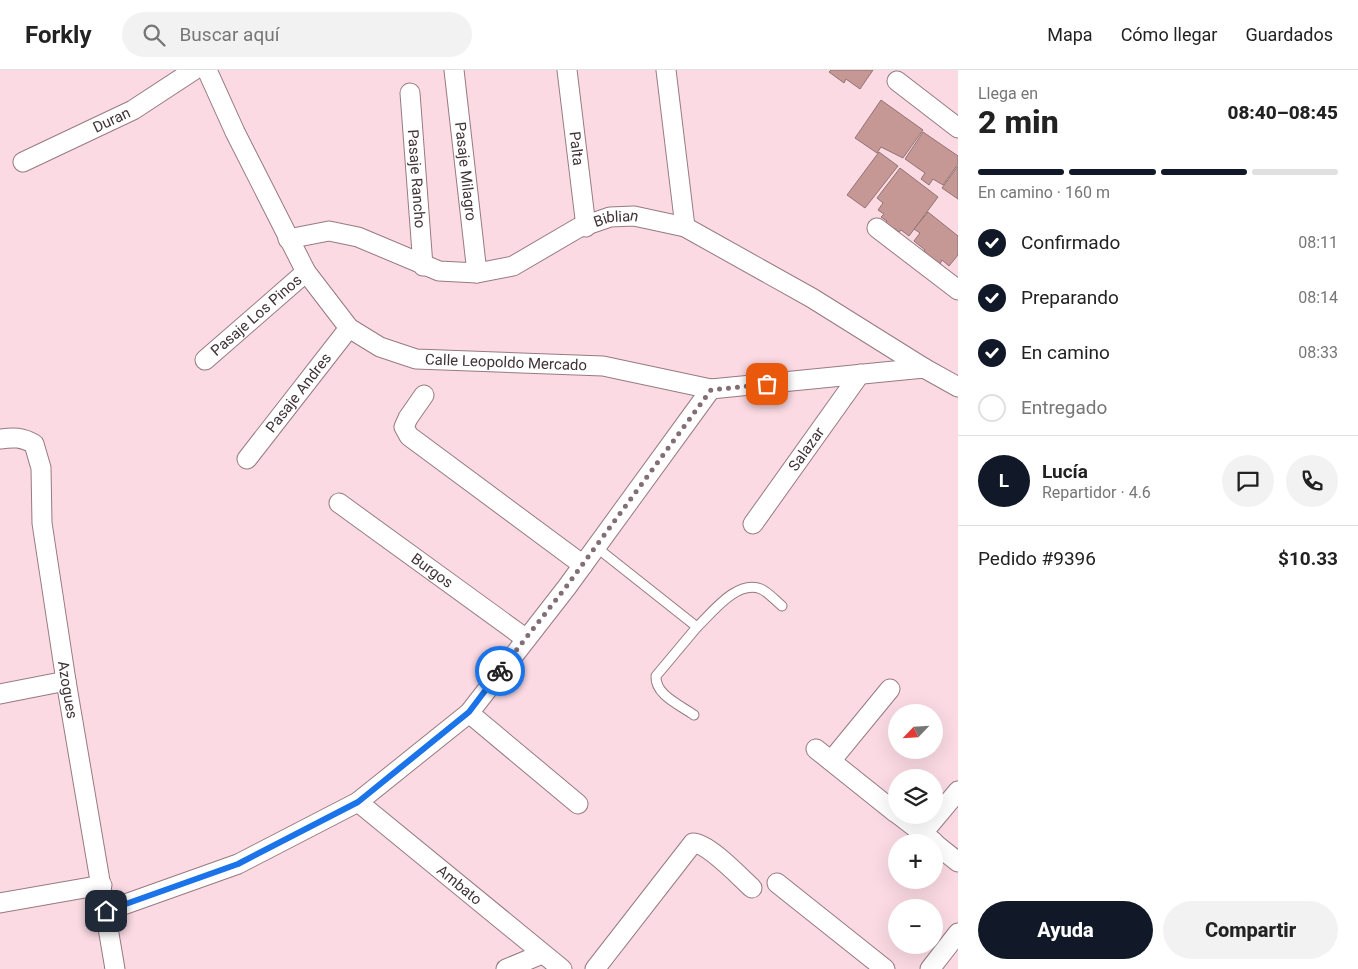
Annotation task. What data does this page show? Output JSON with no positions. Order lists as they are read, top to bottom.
{
  "streets": {
    "street": [
      "Duran",
      "Palta",
      "Pasaje Milagro",
      "Pasaje Rancho",
      "Biblian",
      "Pasaje Los Pinos",
      "Calle Leopoldo Mercado",
      "Pasaje Andres",
      "Salazar",
      "Burgos",
      "Azogues",
      "Ambato"
    ]
  },
  "crossings": [
    ["Palta", "Biblian"],
    ["Pasaje Milagro", "Biblian"],
    ["Pasaje Rancho", "Biblian"],
    ["Biblian", "Calle Leopoldo Mercado"],
    ["Pasaje Los Pinos", "Calle Leopoldo Mercado"],
    ["Calle Leopoldo Mercado", "Pasaje Andres"],
    ["Calle Leopoldo Mercado", "Salazar"]
  ],
  "north": "bottom left",
  "page": {
    "header": "Forkly",
    "search": "Buscar aquí",
    "nav": ["Mapa", "Cómo llegar", "Guardados"],
    "heading": ["2 min", "Llega en", "08:40–08:45"],
    "panel": [
      "Lucía",
      "Repartidor · 4.6",
      "Pedido #9396",
      "$10.33"
    ],
    "bar": "En camino · 160 m",
    "list": [
      ["Confirmado", "08:11"],
      ["Preparando", "08:14"],
      ["En camino", "08:33"],
      "Entregado"
    ],
    "round": "L",
    "map_buttons": ["+", "−"],
    "buttons": ["Ayuda", "Compartir"]
  }
}
